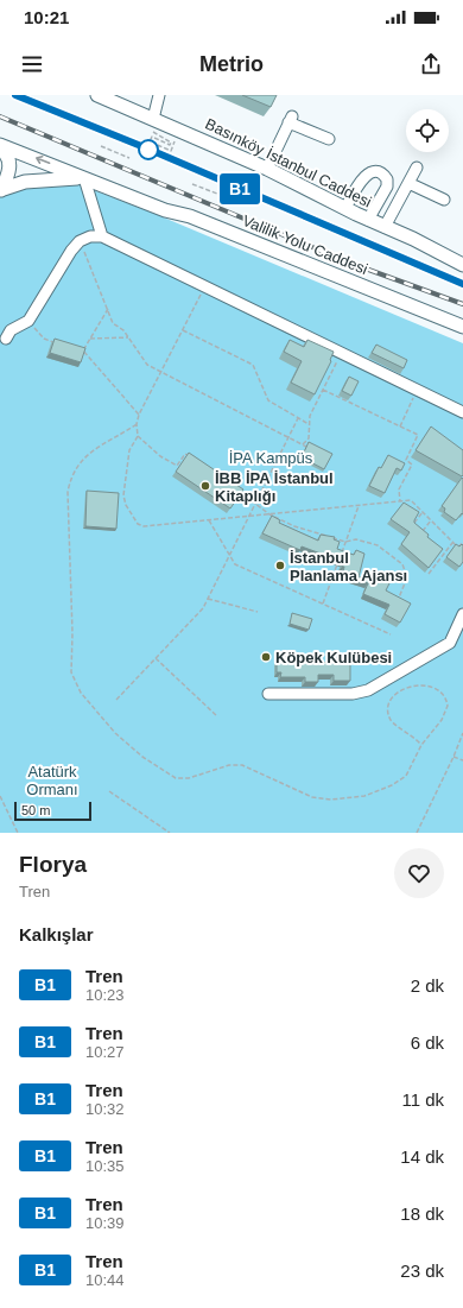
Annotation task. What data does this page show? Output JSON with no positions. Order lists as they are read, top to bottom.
{
  "streets": {
    "main road": ["Basınköy İstanbul Caddesi", "Valilik Yolu Caddesi"]
  },
  "parks": ["İPA Kampüs", "Atatürk Ormanı"],
  "places": ["İBB İPA İstanbul Kitaplığı", "İstanbul Planlama Ajansı", "Köpek Kulübesi"],
  "scale_bar": "50 m",
  "page": {
    "status": "10:21",
    "header": "Metrio",
    "on_map": "B1",
    "scale": "50 m",
    "heading": [
      ["Florya", "Tren"],
      "Kalkışlar"
    ],
    "list": [
      {
        "mark": "B1",
        "name": "Tren",
        "note": "10:23",
        "value": "2 dk"
      },
      {
        "mark": "B1",
        "name": "Tren",
        "note": "10:27",
        "value": "6 dk"
      },
      {
        "mark": "B1",
        "name": "Tren",
        "note": "10:32",
        "value": "11 dk"
      },
      {
        "mark": "B1",
        "name": "Tren",
        "note": "10:35",
        "value": "14 dk"
      },
      {
        "mark": "B1",
        "name": "Tren",
        "note": "10:39",
        "value": "18 dk"
      },
      {
        "mark": "B1",
        "name": "Tren",
        "note": "10:44",
        "value": "23 dk"
      }
    ]
  }
}
